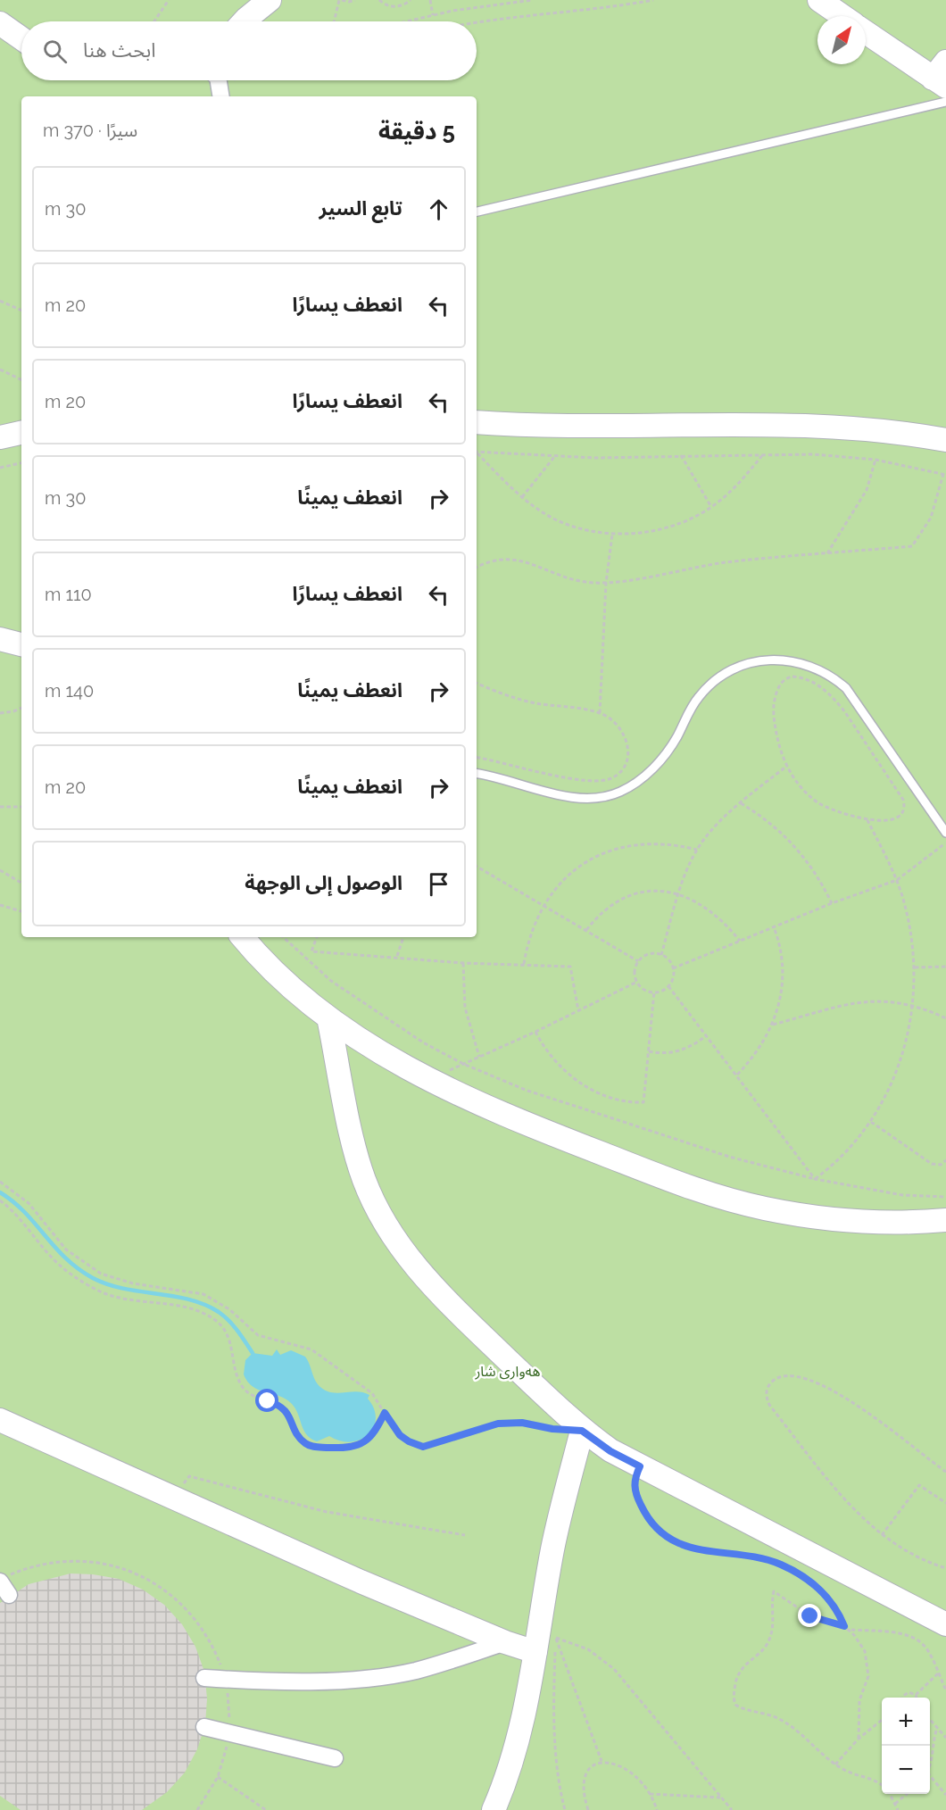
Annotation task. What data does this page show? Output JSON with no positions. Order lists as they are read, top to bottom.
{
  "parks": ["هەواری شار"],
  "north": "top right",
  "page": {
    "search": "ابحث هنا",
    "heading": ["5 دقيقة", "سيرًا · 370 m"],
    "list": [
      ["تابع السير", "30 m"],
      ["انعطف يسارًا", "20 m"],
      ["انعطف يسارًا", "20 m"],
      ["انعطف يمينًا", "30 m"],
      ["انعطف يسارًا", "110 m"],
      ["انعطف يمينًا", "140 m"],
      ["انعطف يمينًا", "20 m"],
      "الوصول إلى الوجهة"
    ],
    "map_buttons": ["+", "−"]
  }
}
